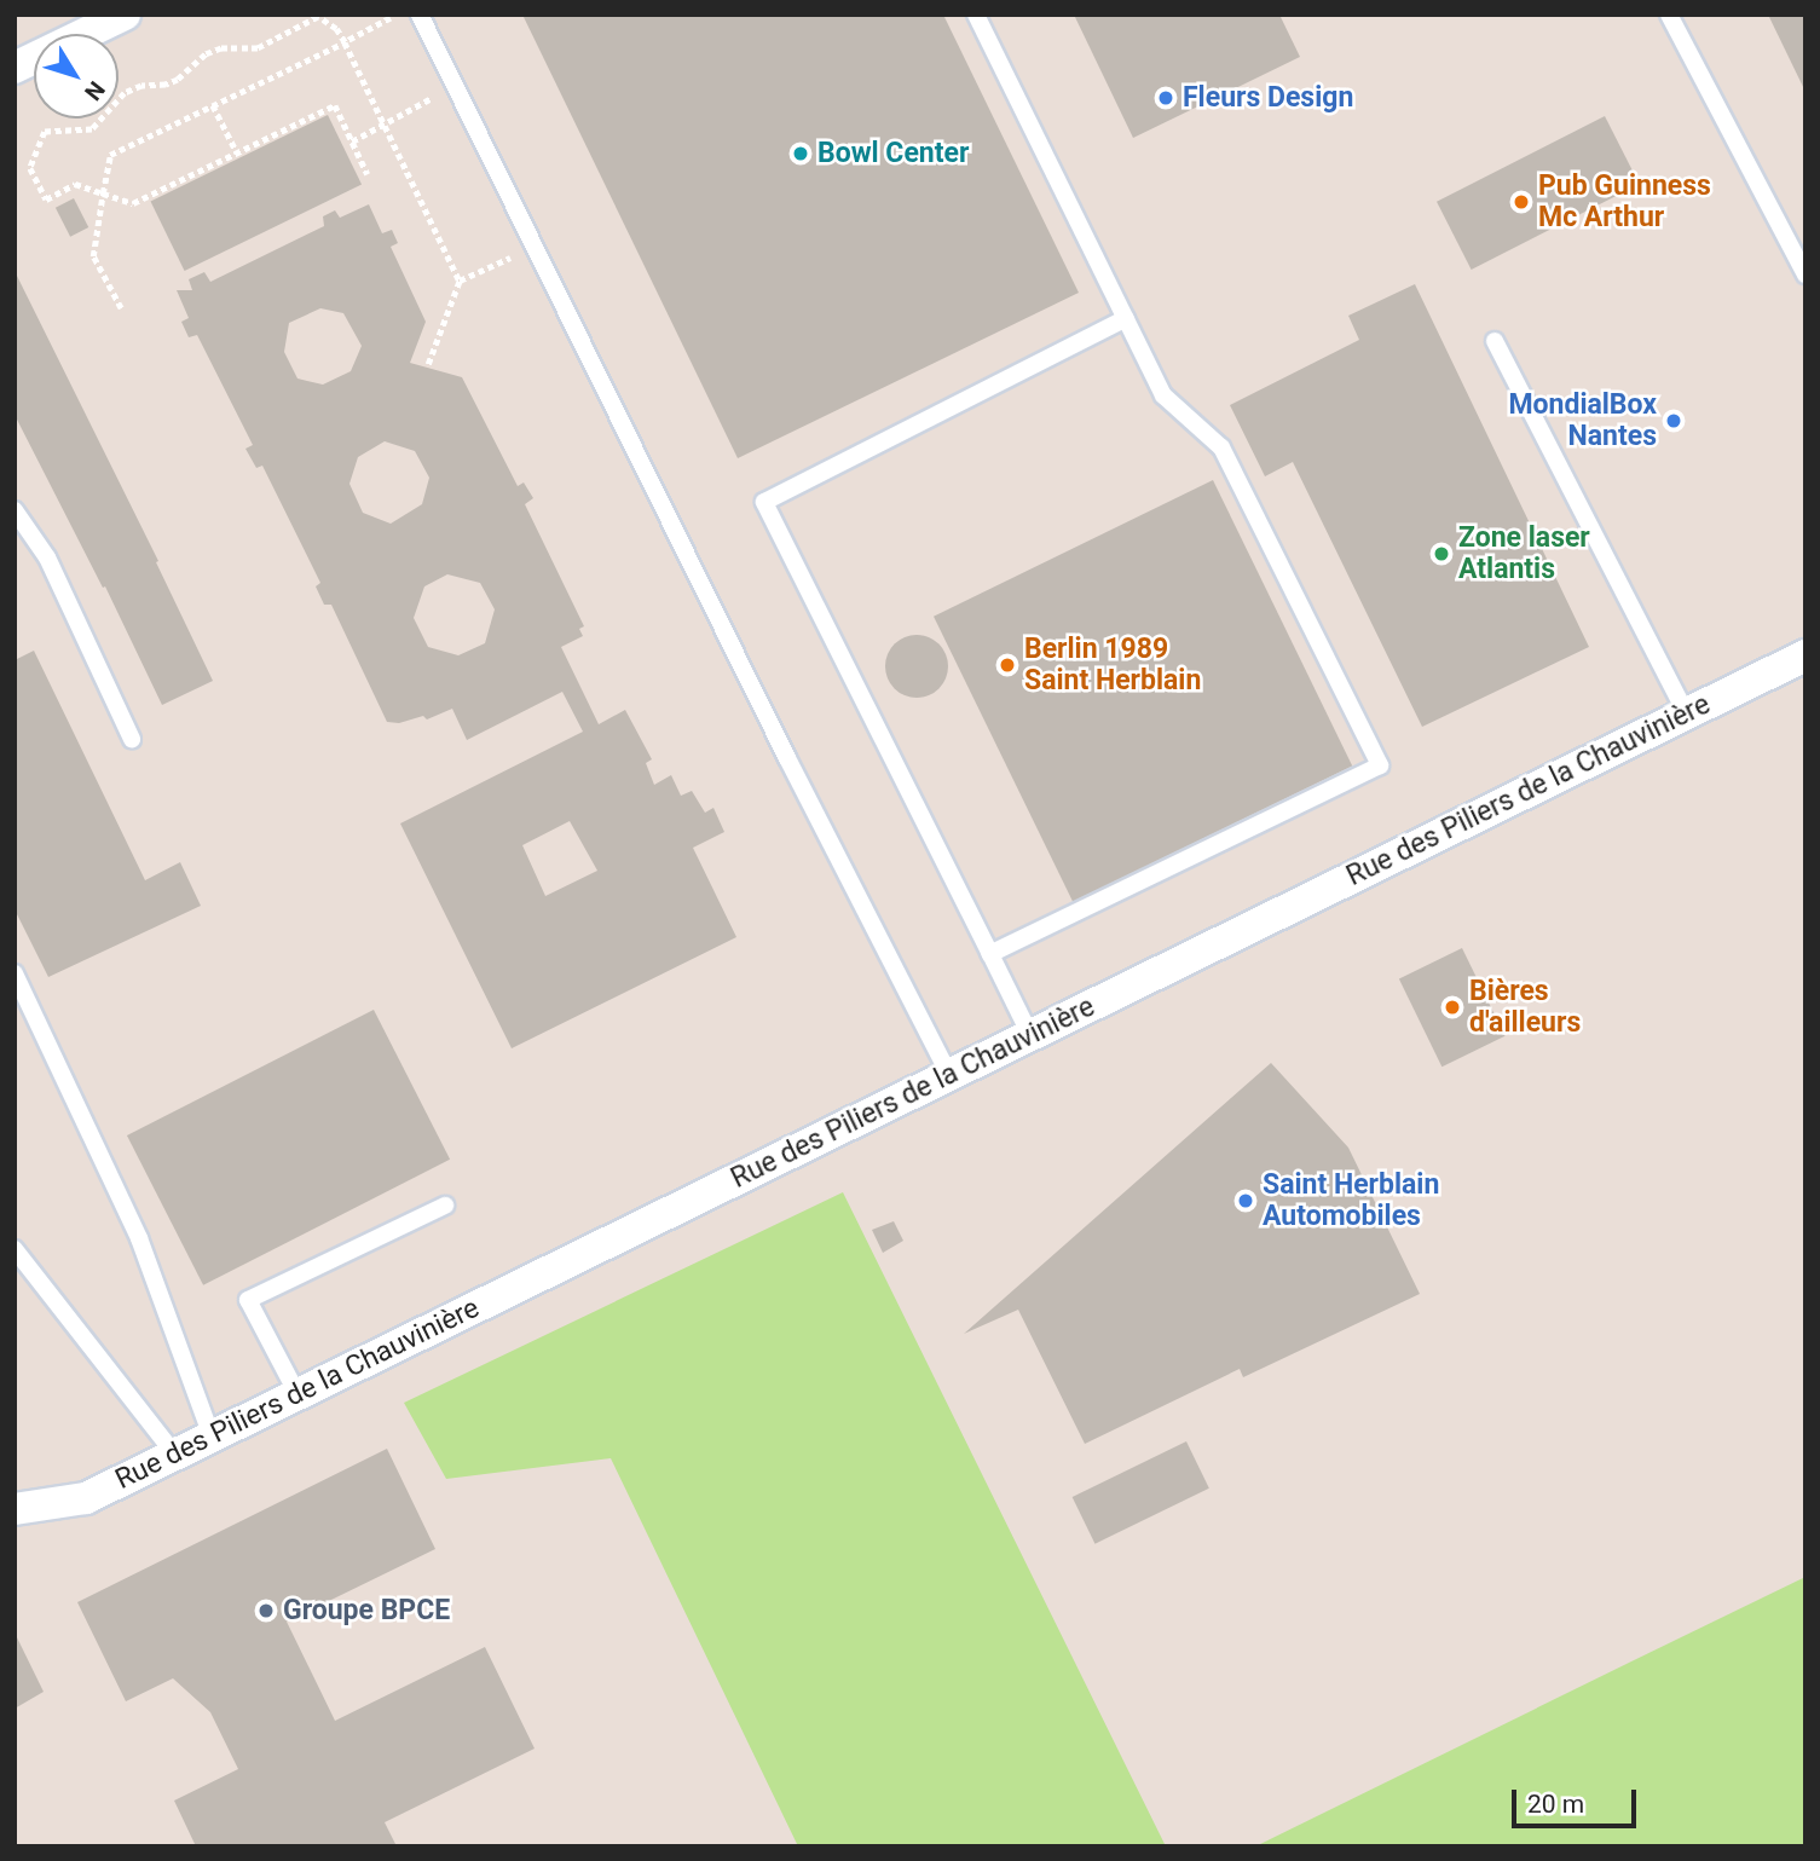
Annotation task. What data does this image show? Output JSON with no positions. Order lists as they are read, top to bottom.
{
  "streets": {
    "street": ["Rue des Piliers de la Chauvinière"]
  },
  "places": [
    "Fleurs Design",
    "Bowl Center",
    "Pub Guinness Mc Arthur",
    "MondialBox Nantes",
    "Zone laser Atlantis",
    "Berlin 1989 Saint Herblain",
    "Bières d'ailleurs",
    "Saint Herblain Automobiles",
    "Groupe BPCE"
  ],
  "scale_bar": "20 m",
  "north": "bottom right"
}
